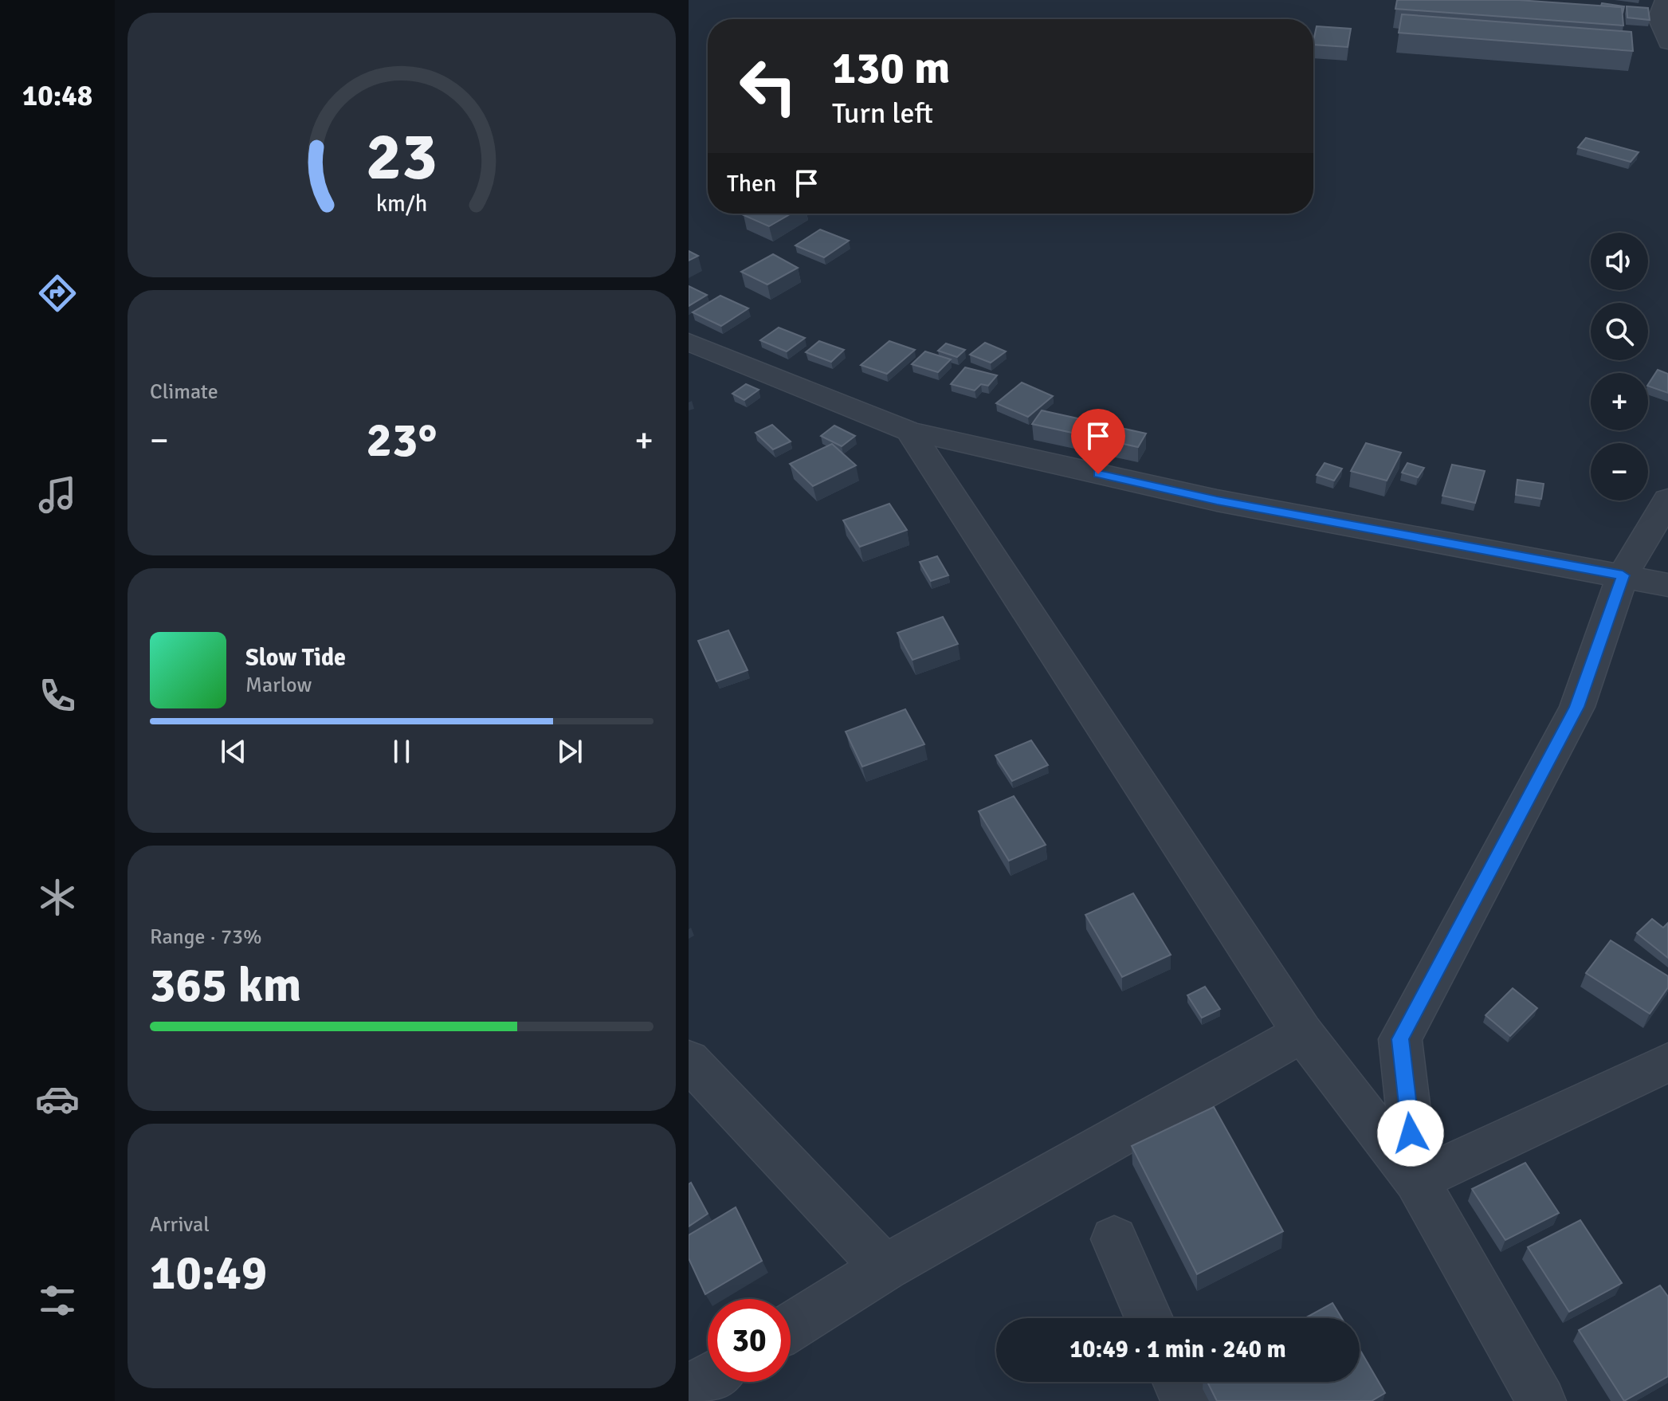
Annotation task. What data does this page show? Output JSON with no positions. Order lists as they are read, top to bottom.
{
  "page": {
    "tabs": "10:48",
    "turn": ["130 m", "Turn left"],
    "then": "Then",
    "map_buttons": ["+", "−"],
    "tile": [
      "Climate",
      ["Range · 73%", "365 km"],
      ["Arrival", "10:49"]
    ],
    "heat": ["−", "23°", "+"],
    "song": ["Slow Tide", "Marlow"],
    "limit": "30",
    "trip": "10:49 · 1 min · 240 m",
    "gauge": ["23", "km/h"]
  }
}
